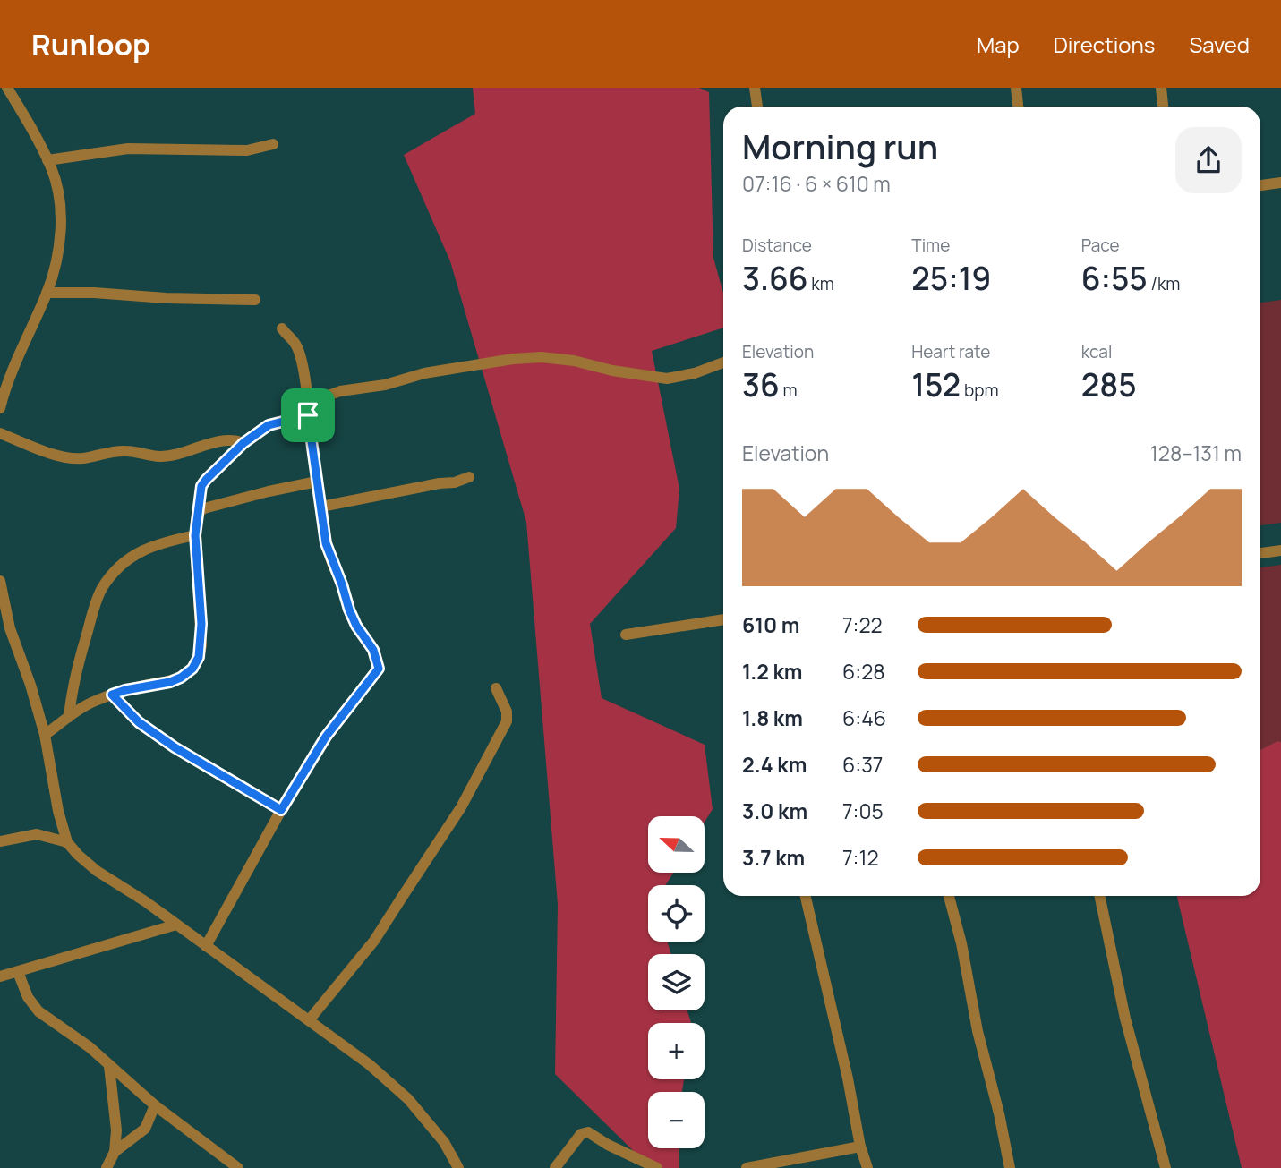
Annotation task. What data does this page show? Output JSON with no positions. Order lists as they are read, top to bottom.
{
  "north": "left",
  "page": {
    "header": "Runloop",
    "nav": ["Map", "Directions", "Saved"],
    "heading": ["Morning run", "07:16 · 6 × 610 m"],
    "stats": [
      ["Distance", "3.66 km"],
      ["Time", "25:19"],
      ["Pace", "6:55 /km"],
      ["Elevation", "36 m"],
      ["Heart rate", "152 bpm"],
      ["kcal", "285"]
    ],
    "chart": ["Elevation", "128–131 m"],
    "list": [
      {
        "name": "610 m",
        "note": "7:22"
      },
      {
        "name": "1.2 km",
        "note": "6:28"
      },
      {
        "name": "1.8 km",
        "note": "6:46"
      },
      {
        "name": "2.4 km",
        "note": "6:37"
      },
      {
        "name": "3.0 km",
        "note": "7:05"
      },
      {
        "name": "3.7 km",
        "note": "7:12"
      }
    ],
    "map_buttons": ["+", "−"]
  }
}
